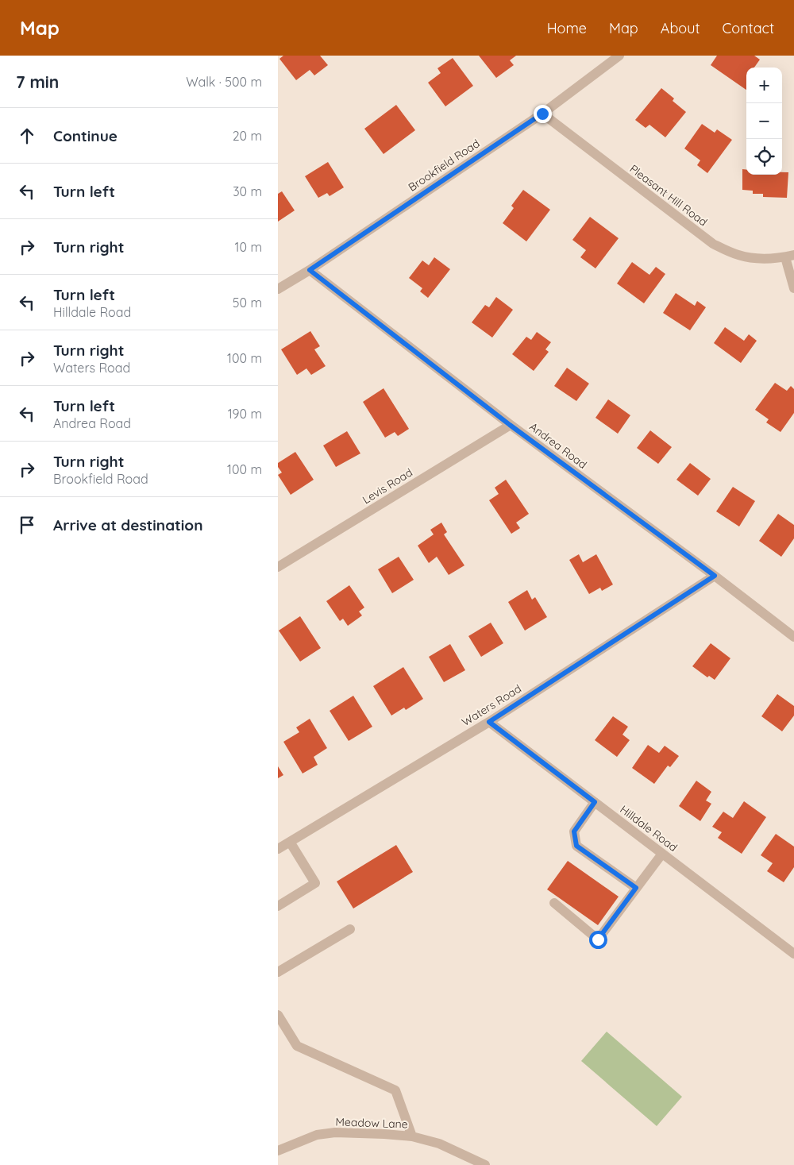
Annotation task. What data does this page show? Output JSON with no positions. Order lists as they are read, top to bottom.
{
  "streets": {
    "street": [
      "Brookfield Road",
      "Pleasant Hill Road",
      "Andrea Road",
      "Levis Road",
      "Waters Road",
      "Hilldale Road",
      "Meadow Lane"
    ]
  },
  "crossings": [
    ["Brookfield Road", "Pleasant Hill Road"],
    ["Brookfield Road", "Andrea Road"],
    ["Andrea Road", "Levis Road"],
    ["Andrea Road", "Waters Road"],
    ["Waters Road", "Hilldale Road"]
  ],
  "page": {
    "header": "Map",
    "nav": [
      "Home",
      "Map",
      "About",
      "Contact"
    ],
    "heading": ["7 min", "Walk · 500 m"],
    "map_buttons": ["+", "−"],
    "list": [
      ["Continue", "20 m"],
      ["Turn left", "30 m"],
      ["Turn right", "10 m"],
      ["Turn left", "Hilldale Road", "50 m"],
      ["Turn right", "Waters Road", "100 m"],
      ["Turn left", "Andrea Road", "190 m"],
      ["Turn right", "Brookfield Road", "100 m"],
      "Arrive at destination"
    ]
  }
}
